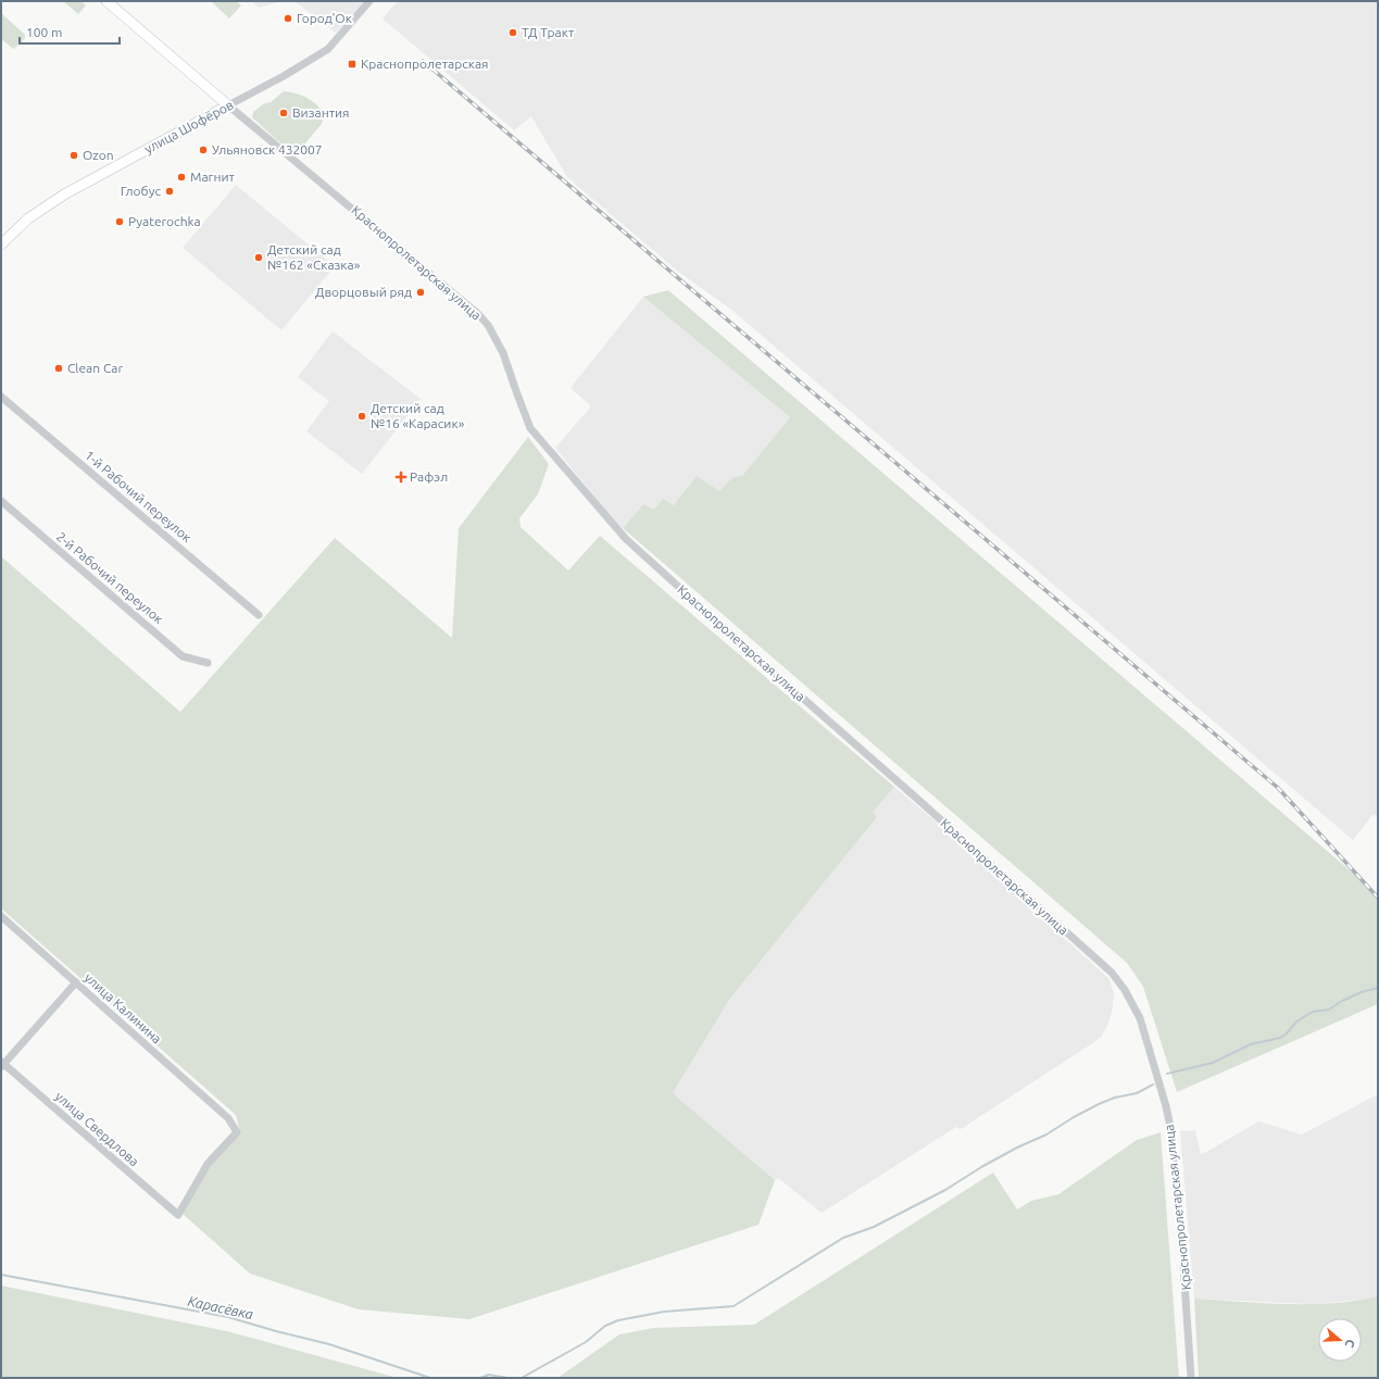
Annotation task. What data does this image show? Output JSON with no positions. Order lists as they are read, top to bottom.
{
  "streets": {
    "main road": ["улица Шофёров", "Краснопролетарская улица"],
    "street": [
      "1-й Рабочий переулок",
      "2-й Рабочий переулок",
      "улица Калинина",
      "улица Свердлова"
    ]
  },
  "crossings": [
    ["улица Шофёров", "Краснопролетарская улица"],
    ["улица Калинина", "улица Свердлова"]
  ],
  "water": ["Карасёвка"],
  "places": {
    "other": [
      "Город'Ок",
      "ТД Тракт",
      "Византия",
      "Ульяновск 432007",
      "Ozon",
      "Магнит",
      "Глобус",
      "Pyaterochka",
      "Детский сад №162 «Сказка»",
      "Дворцовый ряд",
      "Clean Car",
      "Детский сад №16 «Карасик»"
    ],
    "transit": ["Краснопролетарская"],
    "health": ["Рафэл"]
  },
  "scale_bar": "100 m",
  "north": "right"
}
